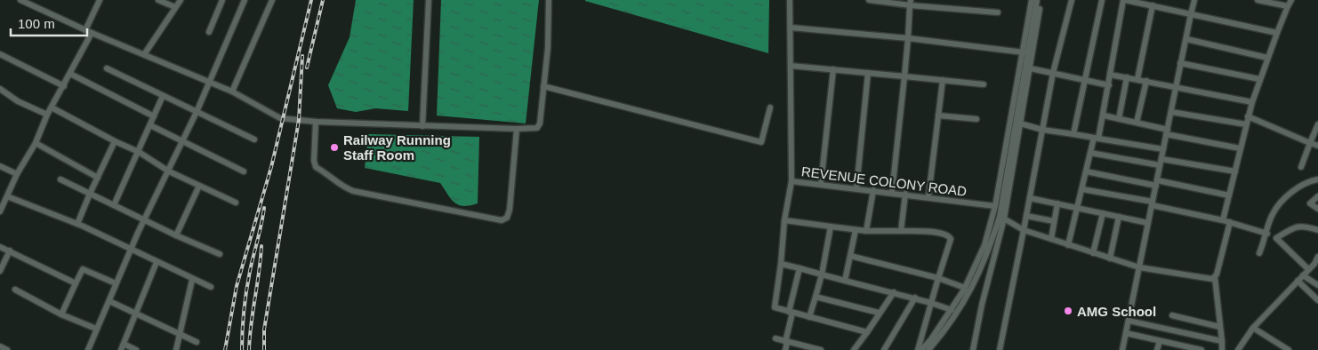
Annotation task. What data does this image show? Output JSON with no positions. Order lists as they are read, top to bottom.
{
  "streets": {
    "street": ["REVENUE COLONY ROAD"]
  },
  "places": ["Railway Running Staff Room", "AMG School"],
  "scale_bar": "100 m"
}
